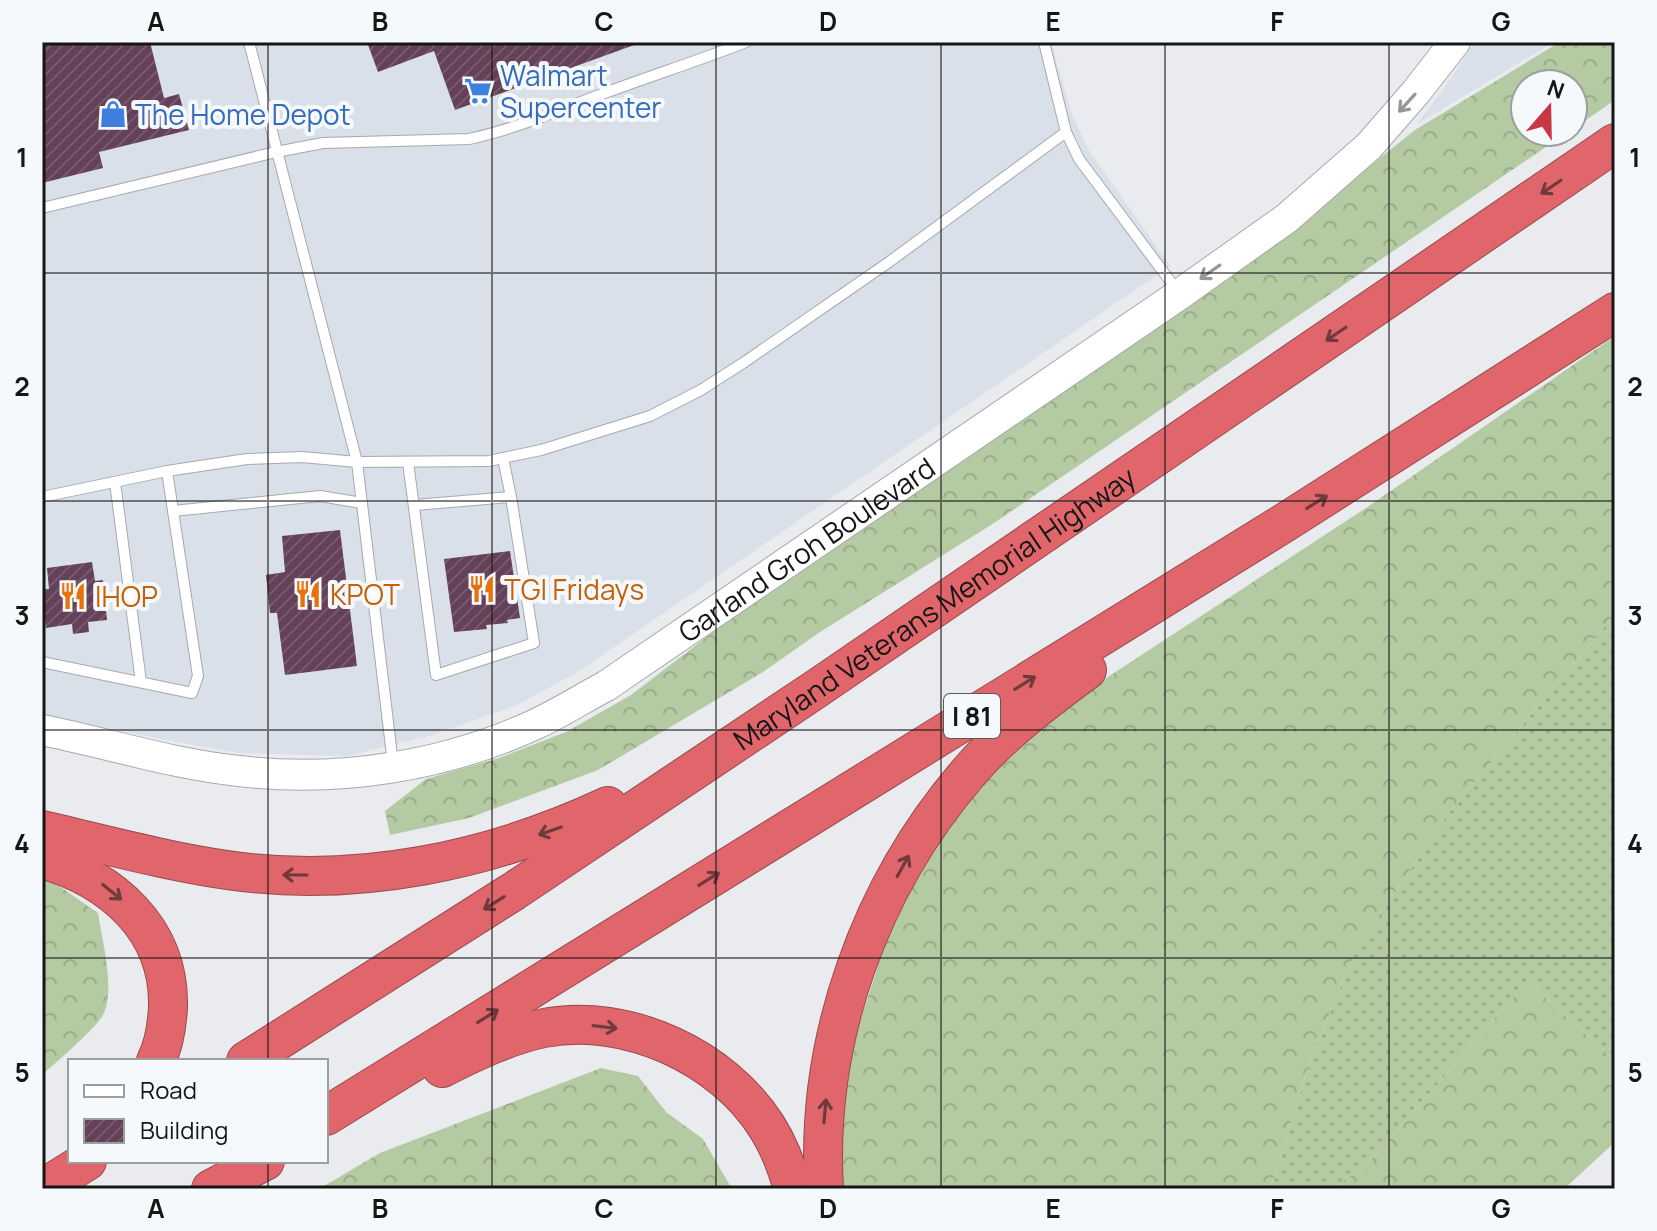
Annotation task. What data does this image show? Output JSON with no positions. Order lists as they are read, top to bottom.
{
  "streets": {
    "highway": ["Maryland Veterans Memorial Highway", "I 81"],
    "street": ["Garland Groh Boulevard"]
  },
  "places": {
    "supermarket": ["Walmart Supercenter"],
    "shop": ["The Home Depot"],
    "restaurant": ["TGI Fridays", "KPOT", "IHOP"]
  },
  "legend": ["Road", "Building"],
  "north": "top",
  "grid": {
    "columns": [
      "A",
      "B",
      "C",
      "D",
      "E",
      "F",
      "G"
    ],
    "rows": [
      "1",
      "2",
      "3",
      "4",
      "5"
    ]
  }
}
